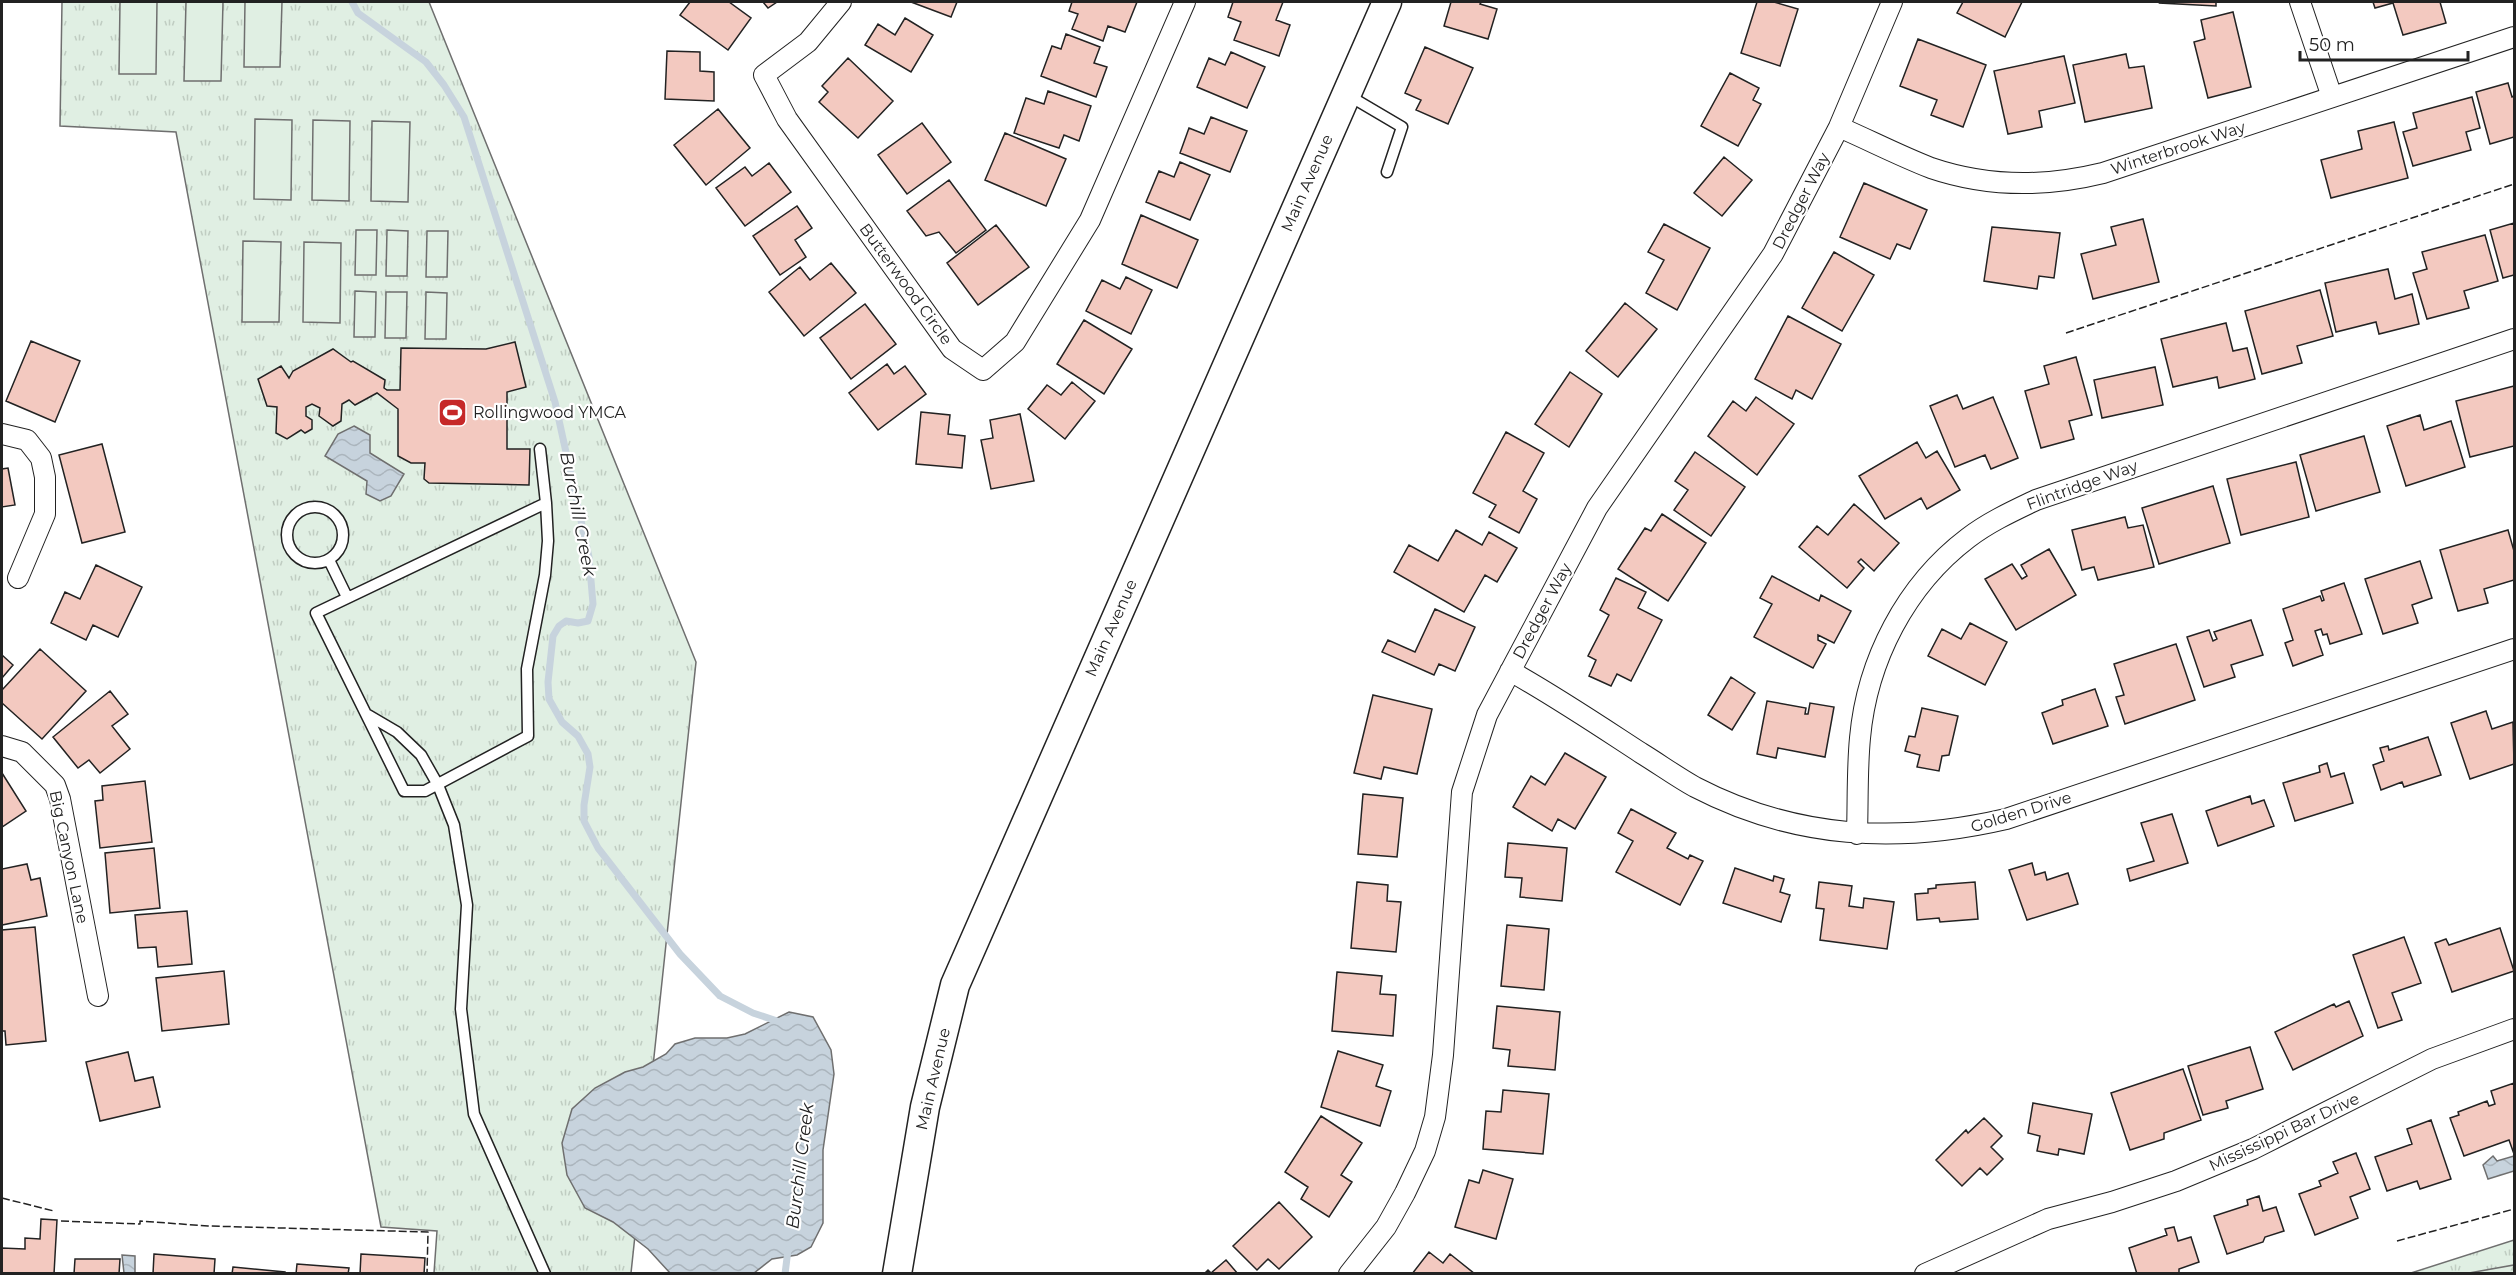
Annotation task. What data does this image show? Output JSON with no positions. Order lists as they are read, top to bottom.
{
  "streets": {
    "street": [
      "Winterbrook Way",
      "Main Avenue",
      "Dredger Way",
      "Butterwood Circle",
      "Flintridge Way",
      "Golden Drive",
      "Big Canyon Lane",
      "Mississippi Bar Drive"
    ]
  },
  "crossings": [
    ["Winterbrook Way", "Dredger Way"],
    ["Dredger Way", "Golden Drive"],
    ["Flintridge Way", "Golden Drive"]
  ],
  "water": ["Burchill Creek"],
  "places": {
    "sports": ["Rollingwood YMCA"]
  },
  "scale_bar": "50 m"
}
